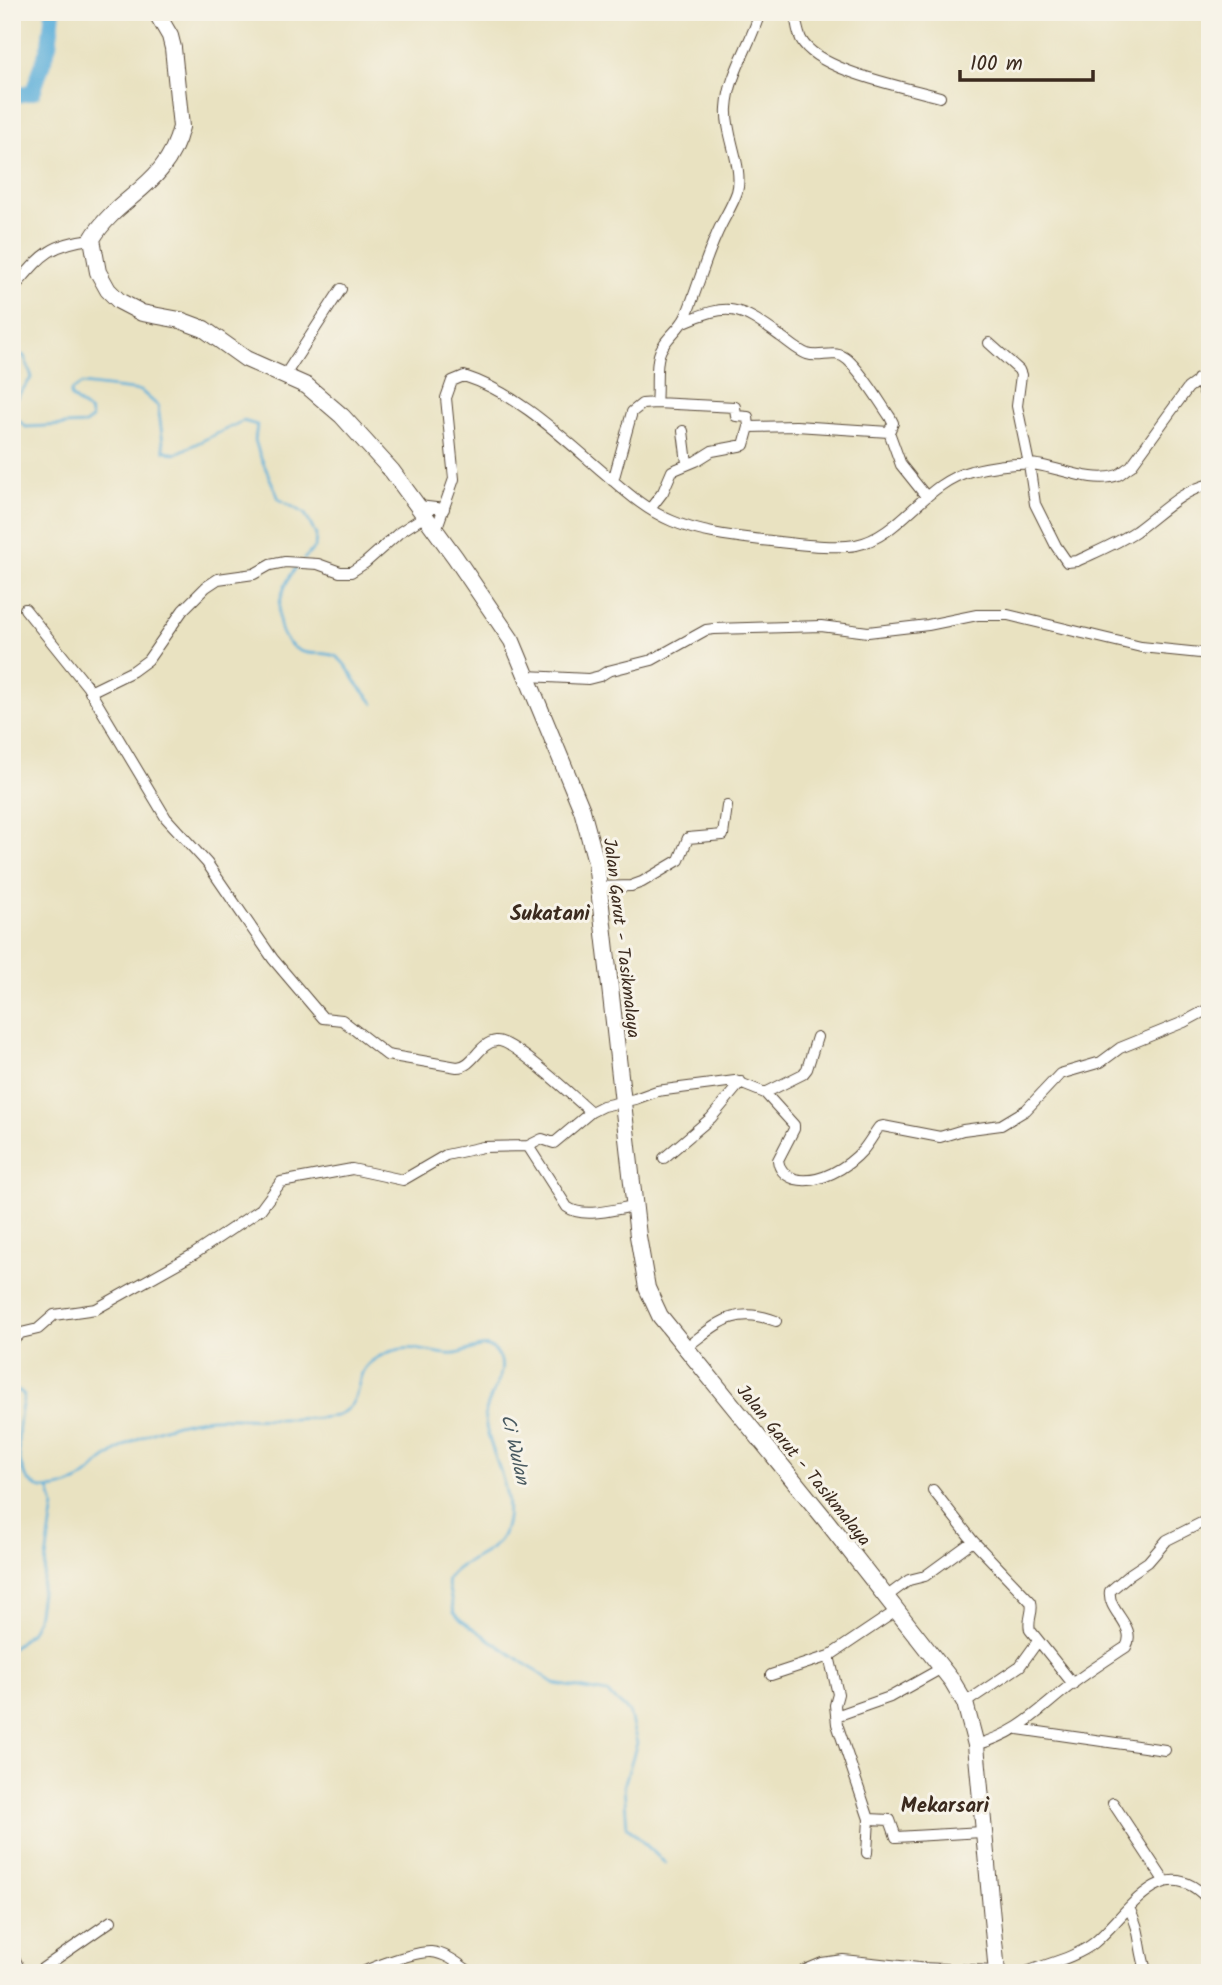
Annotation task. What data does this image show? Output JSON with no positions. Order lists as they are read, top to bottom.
{
  "streets": {
    "main road": ["Jalan Garut - Tasikmalaya"]
  },
  "districts": ["Sukatani", "Mekarsari"],
  "water": ["Ci Wulan"],
  "scale_bar": "100 m"
}
